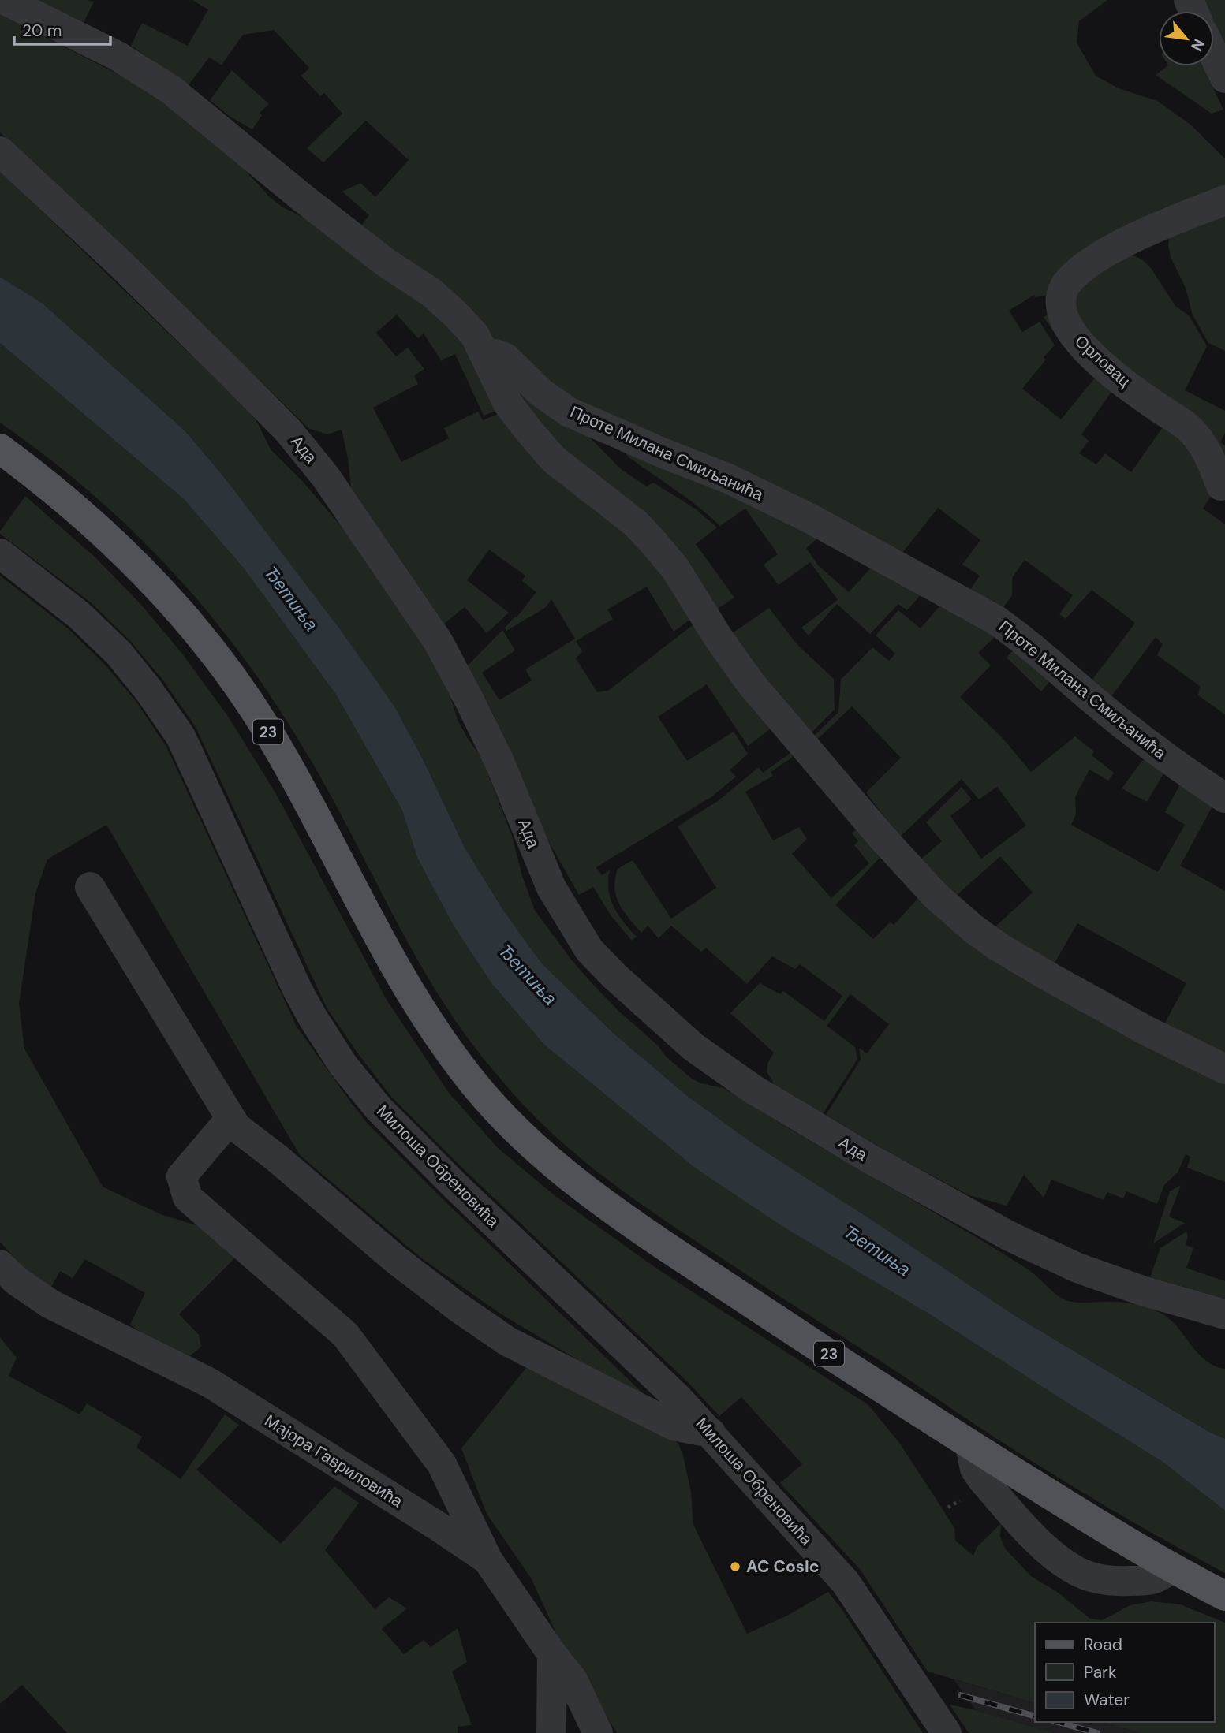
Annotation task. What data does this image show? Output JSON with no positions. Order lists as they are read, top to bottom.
{
  "streets": {
    "main road": ["23"],
    "street": [
      "Орловац",
      "Ада",
      "Проте Милана Смиљанића",
      "Милоша Обреновића",
      "Мајора Гавриловића"
    ]
  },
  "water": ["Ђетиња"],
  "places": ["AC Cosic"],
  "legend": ["Road", "Park", "Water"],
  "scale_bar": "20 m",
  "north": "bottom right"
}
